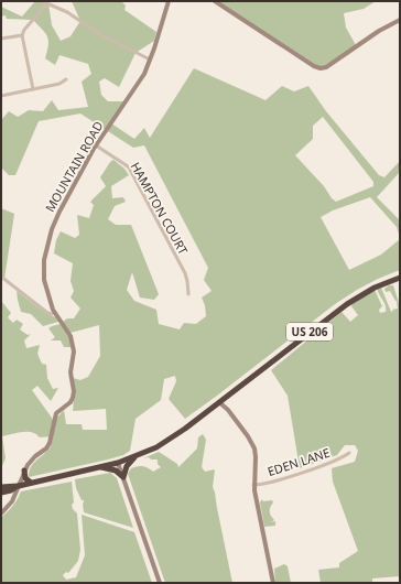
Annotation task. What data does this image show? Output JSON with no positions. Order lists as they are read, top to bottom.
{
  "streets": {
    "highway": ["US 206"],
    "street": ["MOUNTAIN ROAD", "HAMPTON COURT", "EDEN LANE"]
  },
  "crossings": [
    ["MOUNTAIN ROAD", "HAMPTON COURT"],
    ["MOUNTAIN ROAD", "US 206"]
  ]
}
